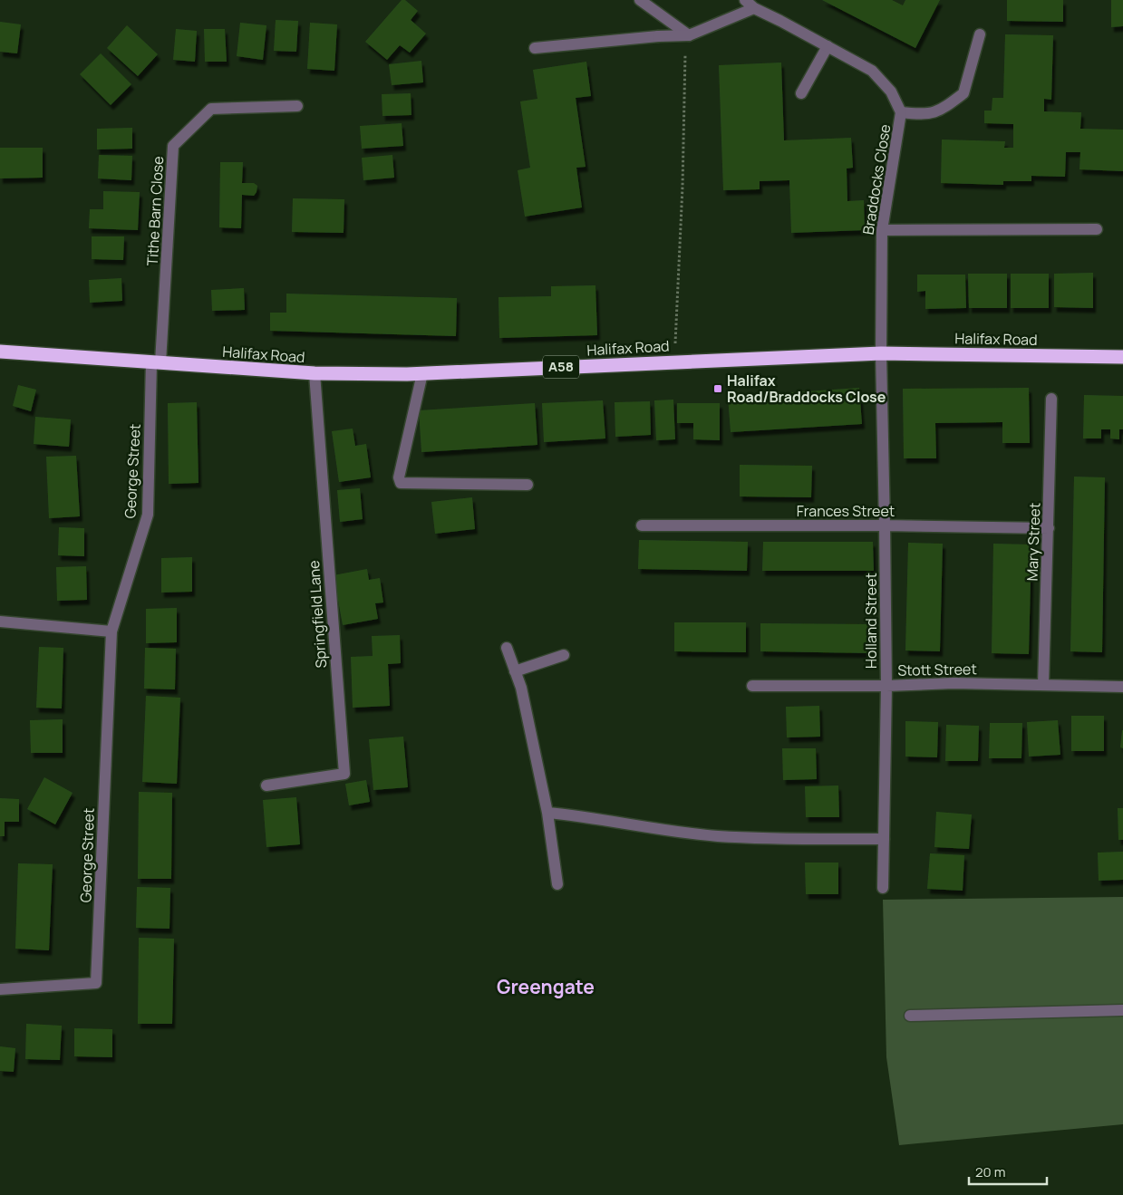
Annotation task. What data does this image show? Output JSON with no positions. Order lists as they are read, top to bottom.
{
  "streets": {
    "highway": ["Halifax Road", "A58"],
    "street": [
      "Braddocks Close",
      "Tithe Barn Close",
      "George Street",
      "Frances Street",
      "Mary Street",
      "Springfield Lane",
      "Holland Street",
      "Stott Street"
    ]
  },
  "crossings": [
    ["Braddocks Close", "Halifax Road"],
    ["Braddocks Close", "Holland Street"],
    ["Tithe Barn Close", "Halifax Road"],
    ["Tithe Barn Close", "George Street"],
    ["Halifax Road", "George Street"],
    ["Halifax Road", "Springfield Lane"],
    ["Halifax Road", "Holland Street"],
    ["Frances Street", "Mary Street"],
    ["Frances Street", "Holland Street"],
    ["Mary Street", "Stott Street"],
    ["Holland Street", "Stott Street"]
  ],
  "districts": ["Greengate"],
  "places": {
    "transit": ["Halifax Road/Braddocks Close"]
  },
  "scale_bar": "20 m"
}
